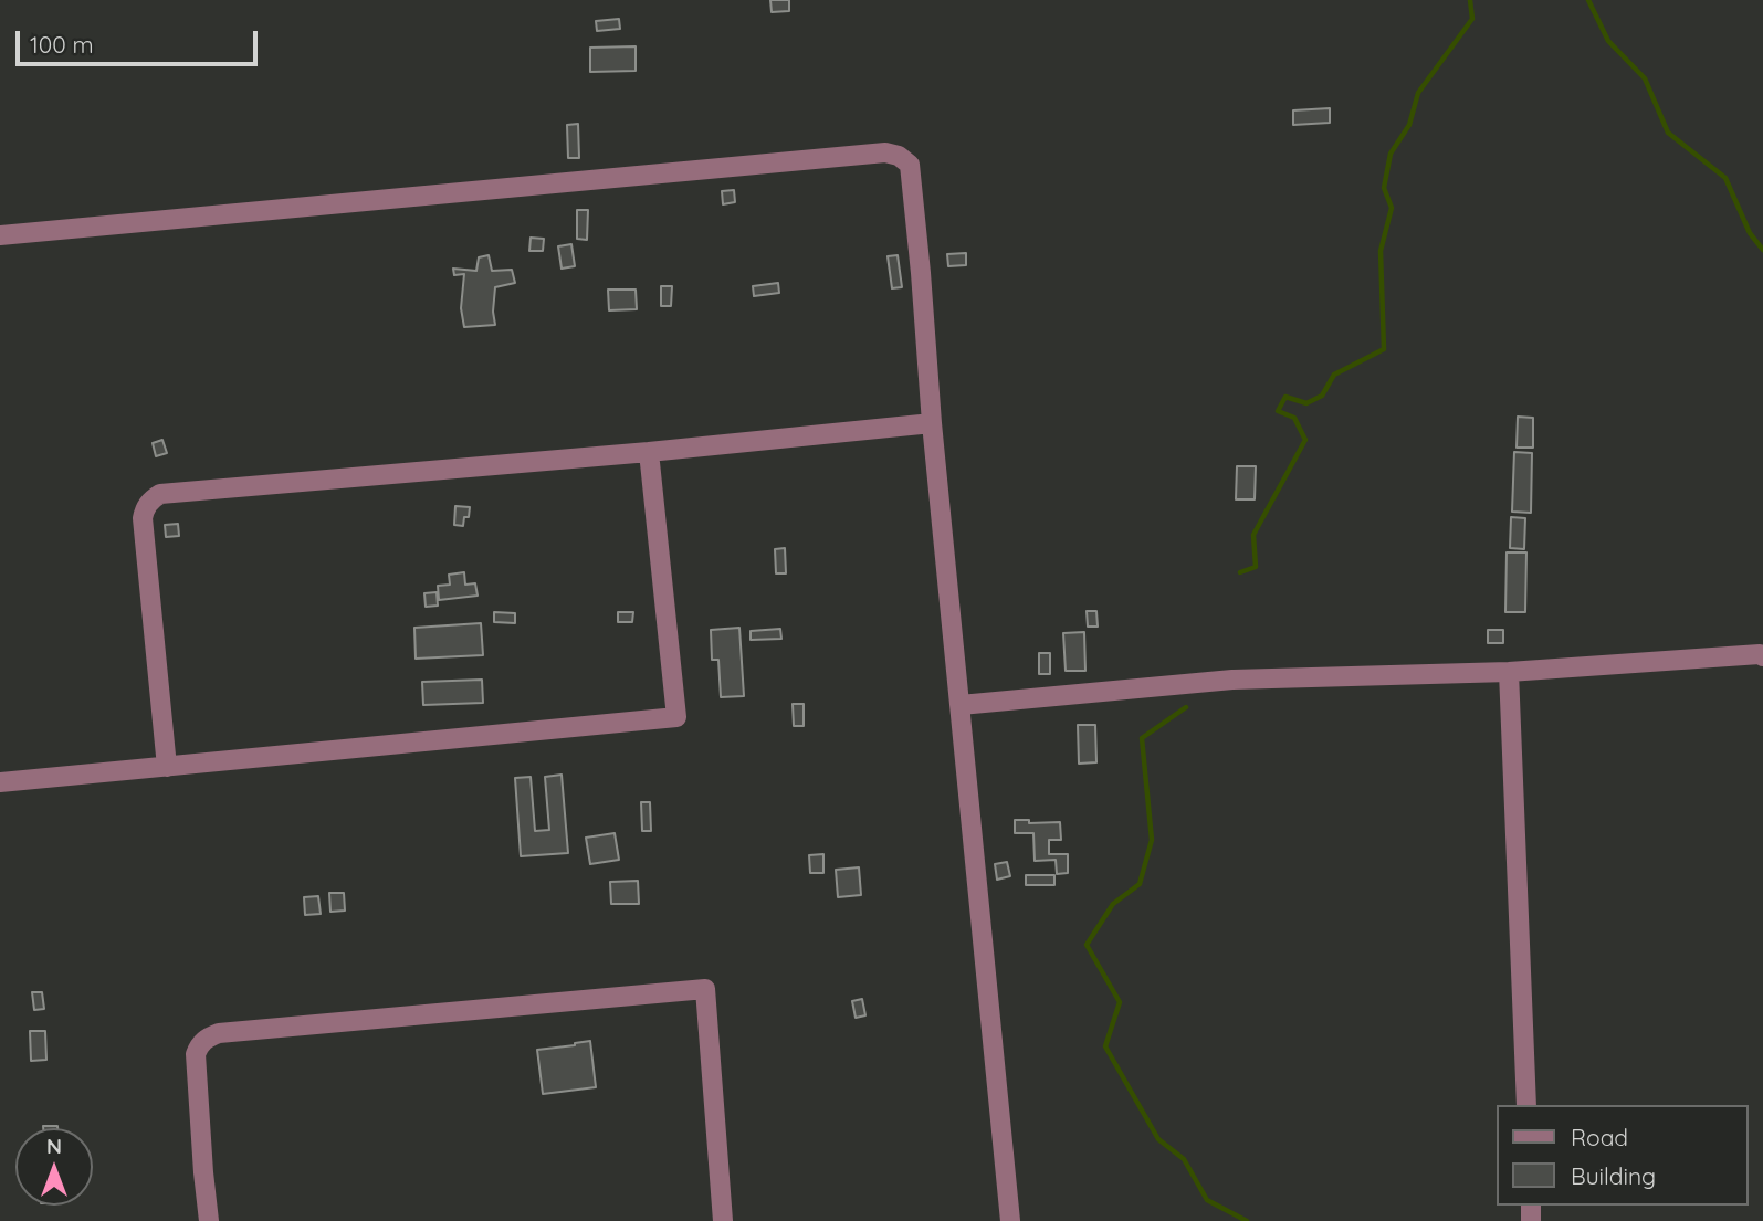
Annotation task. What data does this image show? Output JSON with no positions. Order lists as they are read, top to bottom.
{
  "legend": ["Road", "Building"],
  "scale_bar": "100 m",
  "north": "top"
}
